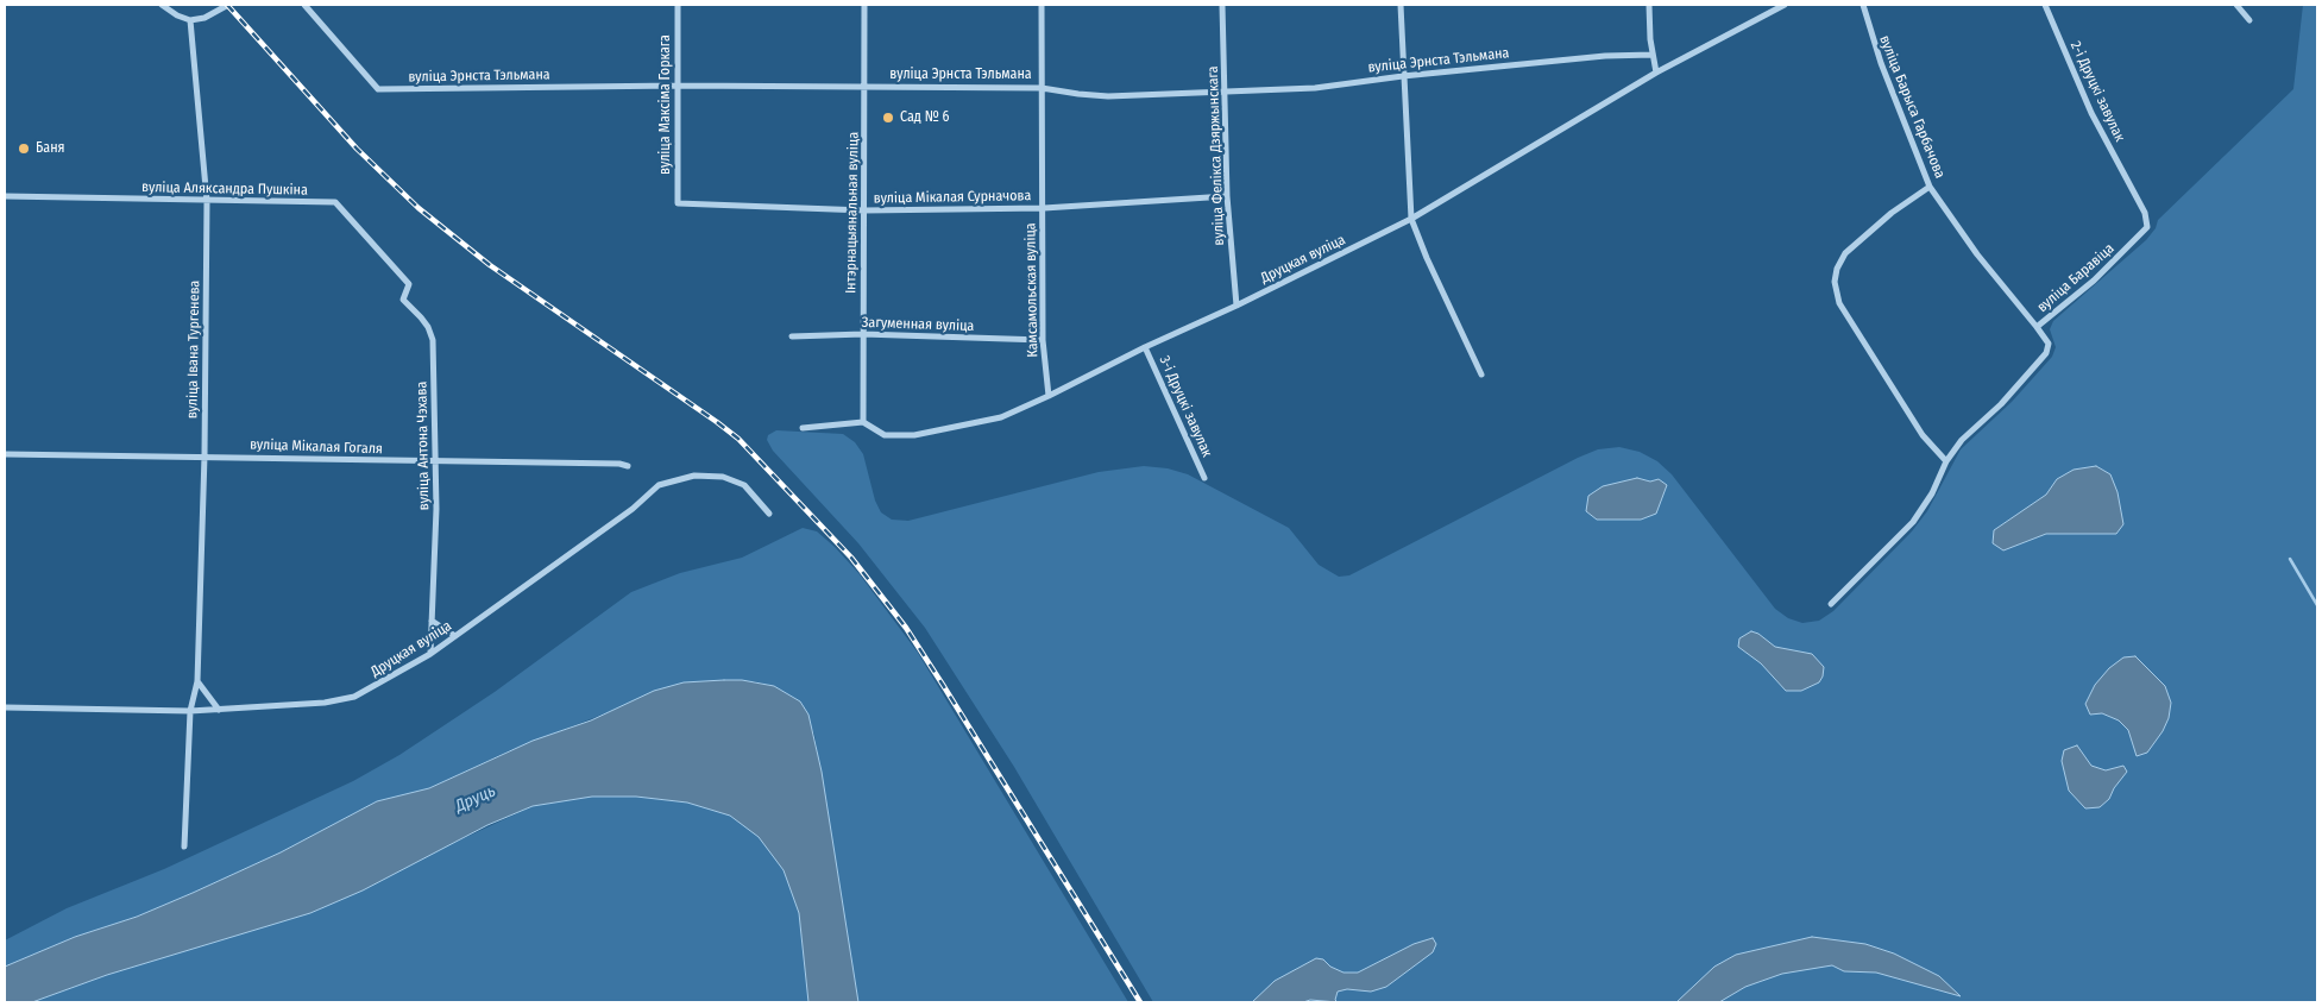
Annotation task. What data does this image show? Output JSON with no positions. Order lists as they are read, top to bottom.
{
  "streets": {
    "street": [
      "вуліца Эрнста Тэльмана",
      "2-і Друцкі завулак",
      "вуліца Максіма Горкага",
      "вуліца Барыса Гарбачова",
      "вуліца Фелікса Дзяржынскага",
      "вуліца Аляксандра Пушкіна",
      "вуліца Мікалая Сурначова",
      "Інтэрнацыянальная вуліца",
      "Друцкая вуліца",
      "вуліца Баравіца",
      "Камсамольская вуліца",
      "Загуменная вуліца",
      "вуліца Івана Тургенева",
      "3-і Друцкі завулак",
      "вуліца Антона Чэхава",
      "вуліца Мікалая Гогаля"
    ]
  },
  "crossings": [
    ["вуліца Эрнста Тэльмана", "вуліца Максіма Горкага"],
    ["вуліца Эрнста Тэльмана", "вуліца Фелікса Дзяржынскага"],
    ["вуліца Эрнста Тэльмана", "Інтэрнацыянальная вуліца"],
    ["вуліца Эрнста Тэльмана", "Камсамольская вуліца"],
    ["2-і Друцкі завулак", "вуліца Баравіца"],
    ["вуліца Максіма Горкага", "вуліца Мікалая Сурначова"],
    ["вуліца Барыса Гарбачова", "вуліца Баравіца"],
    ["вуліца Фелікса Дзяржынскага", "вуліца Мікалая Сурначова"],
    ["вуліца Фелікса Дзяржынскага", "Друцкая вуліца"],
    ["вуліца Аляксандра Пушкіна", "вуліца Івана Тургенева"],
    ["вуліца Аляксандра Пушкіна", "вуліца Антона Чэхава"],
    ["вуліца Мікалая Сурначова", "Інтэрнацыянальная вуліца"],
    ["вуліца Мікалая Сурначова", "Камсамольская вуліца"],
    ["Інтэрнацыянальная вуліца", "Друцкая вуліца"],
    ["Інтэрнацыянальная вуліца", "Загуменная вуліца"],
    ["Друцкая вуліца", "Камсамольская вуліца"],
    ["Друцкая вуліца", "вуліца Івана Тургенева"],
    ["Друцкая вуліца", "3-і Друцкі завулак"],
    ["Друцкая вуліца", "вуліца Антона Чэхава"],
    ["Камсамольская вуліца", "Загуменная вуліца"],
    ["вуліца Івана Тургенева", "вуліца Мікалая Гогаля"],
    ["вуліца Антона Чэхава", "вуліца Мікалая Гогаля"]
  ],
  "water": ["Друць"],
  "places": ["Сад № 6", "Баня"]
}
